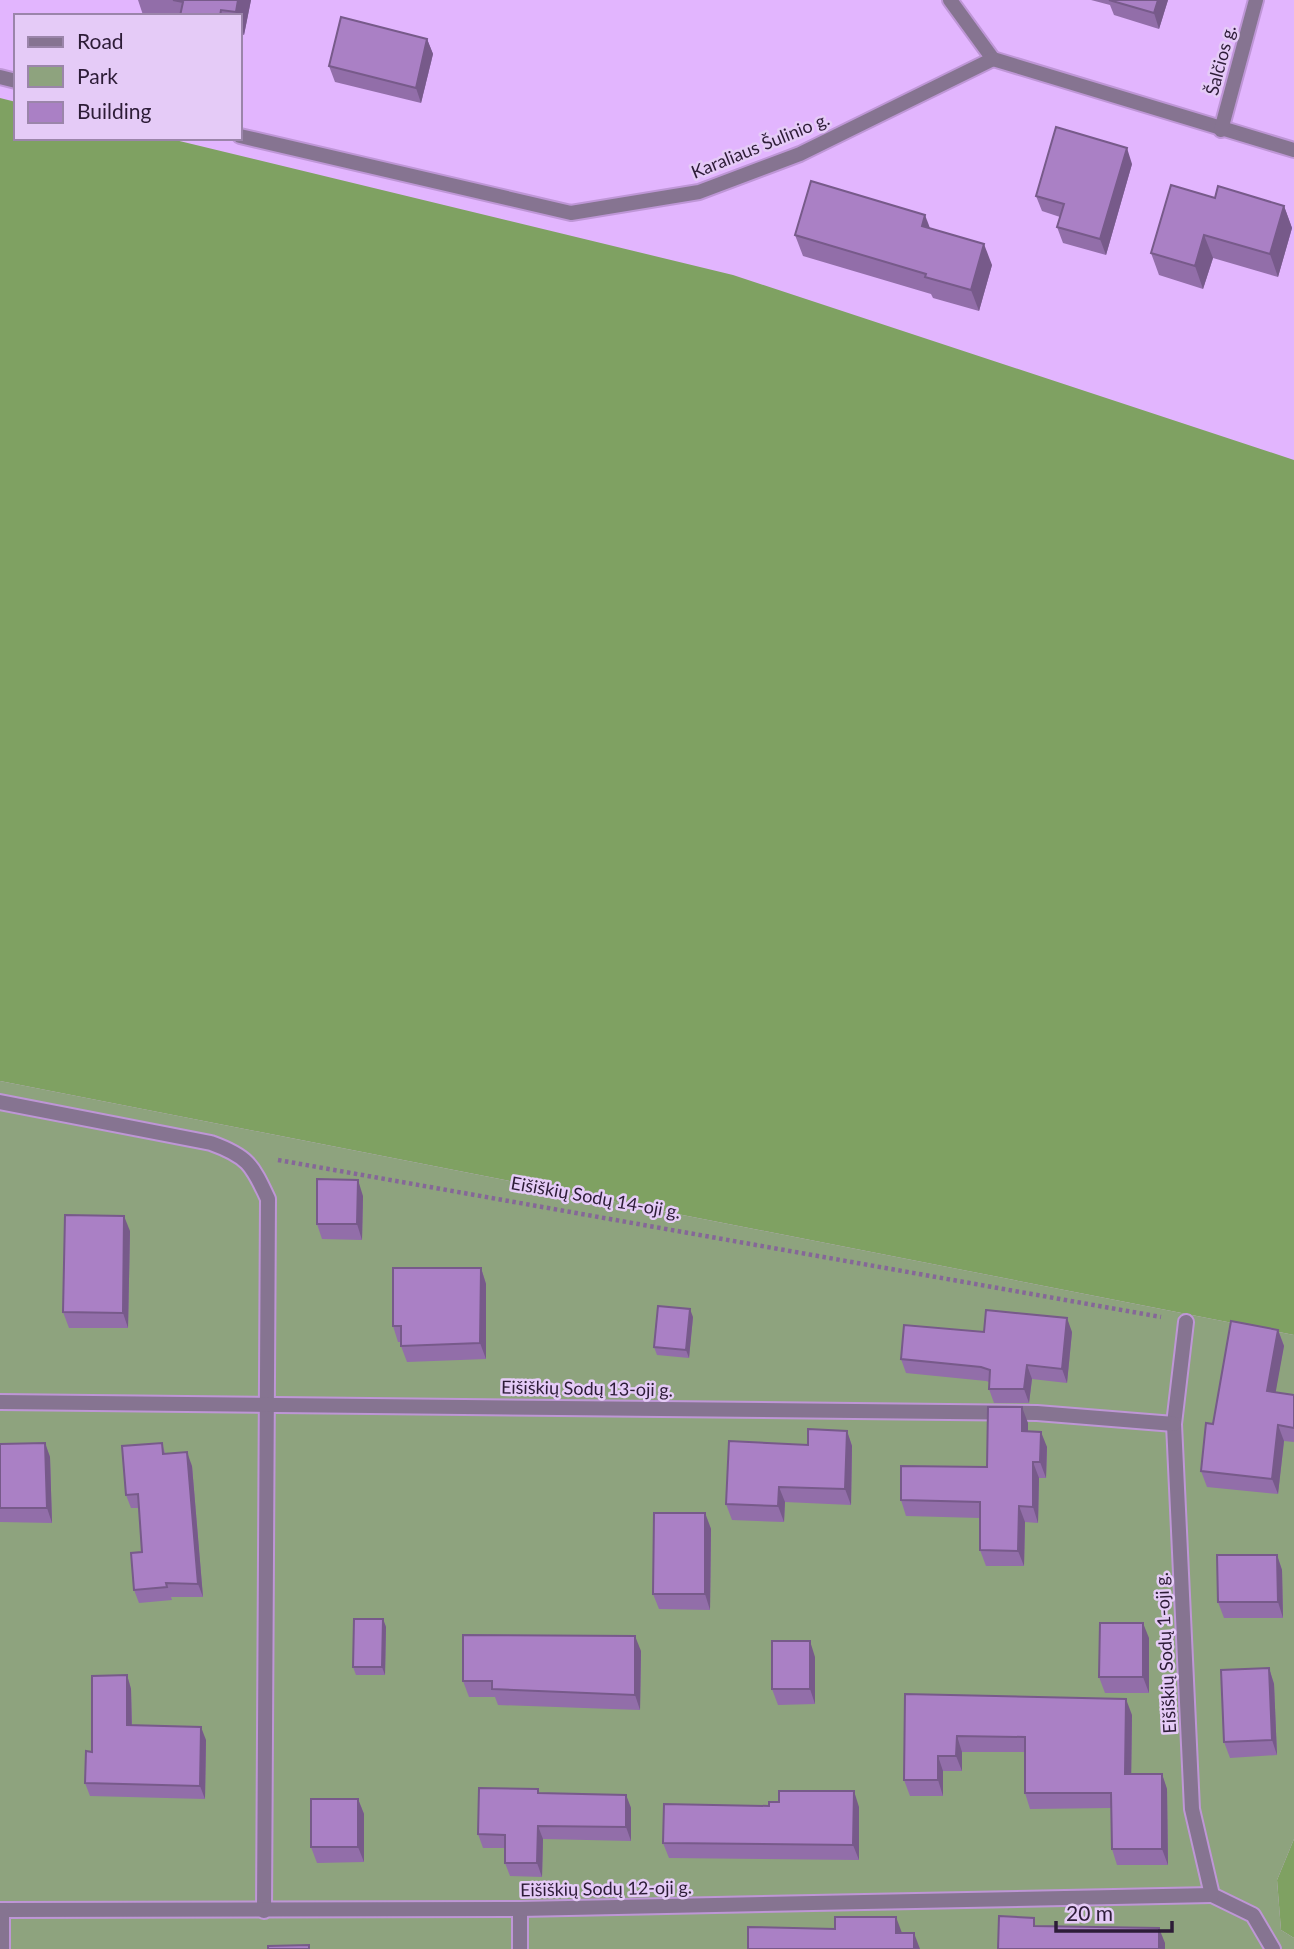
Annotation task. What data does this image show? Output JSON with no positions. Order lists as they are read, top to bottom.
{
  "streets": {
    "street": [
      "Šalčios g.",
      "Karaliaus Šulinio g.",
      "Eišiškių Sodų 13-oji g.",
      "Eišiškių Sodų 1-oji g.",
      "Eišiškių Sodų 12-oji g."
    ],
    "path": ["Eišiškių Sodų 14-oji g."]
  },
  "crossings": [
    ["Eišiškių Sodų 14-oji g.", "Eišiškių Sodų 1-oji g."],
    ["Eišiškių Sodų 13-oji g.", "Eišiškių Sodų 1-oji g."],
    ["Eišiškių Sodų 1-oji g.", "Eišiškių Sodų 12-oji g."]
  ],
  "legend": ["Road", "Park", "Building"],
  "scale_bar": "20 m"
}
